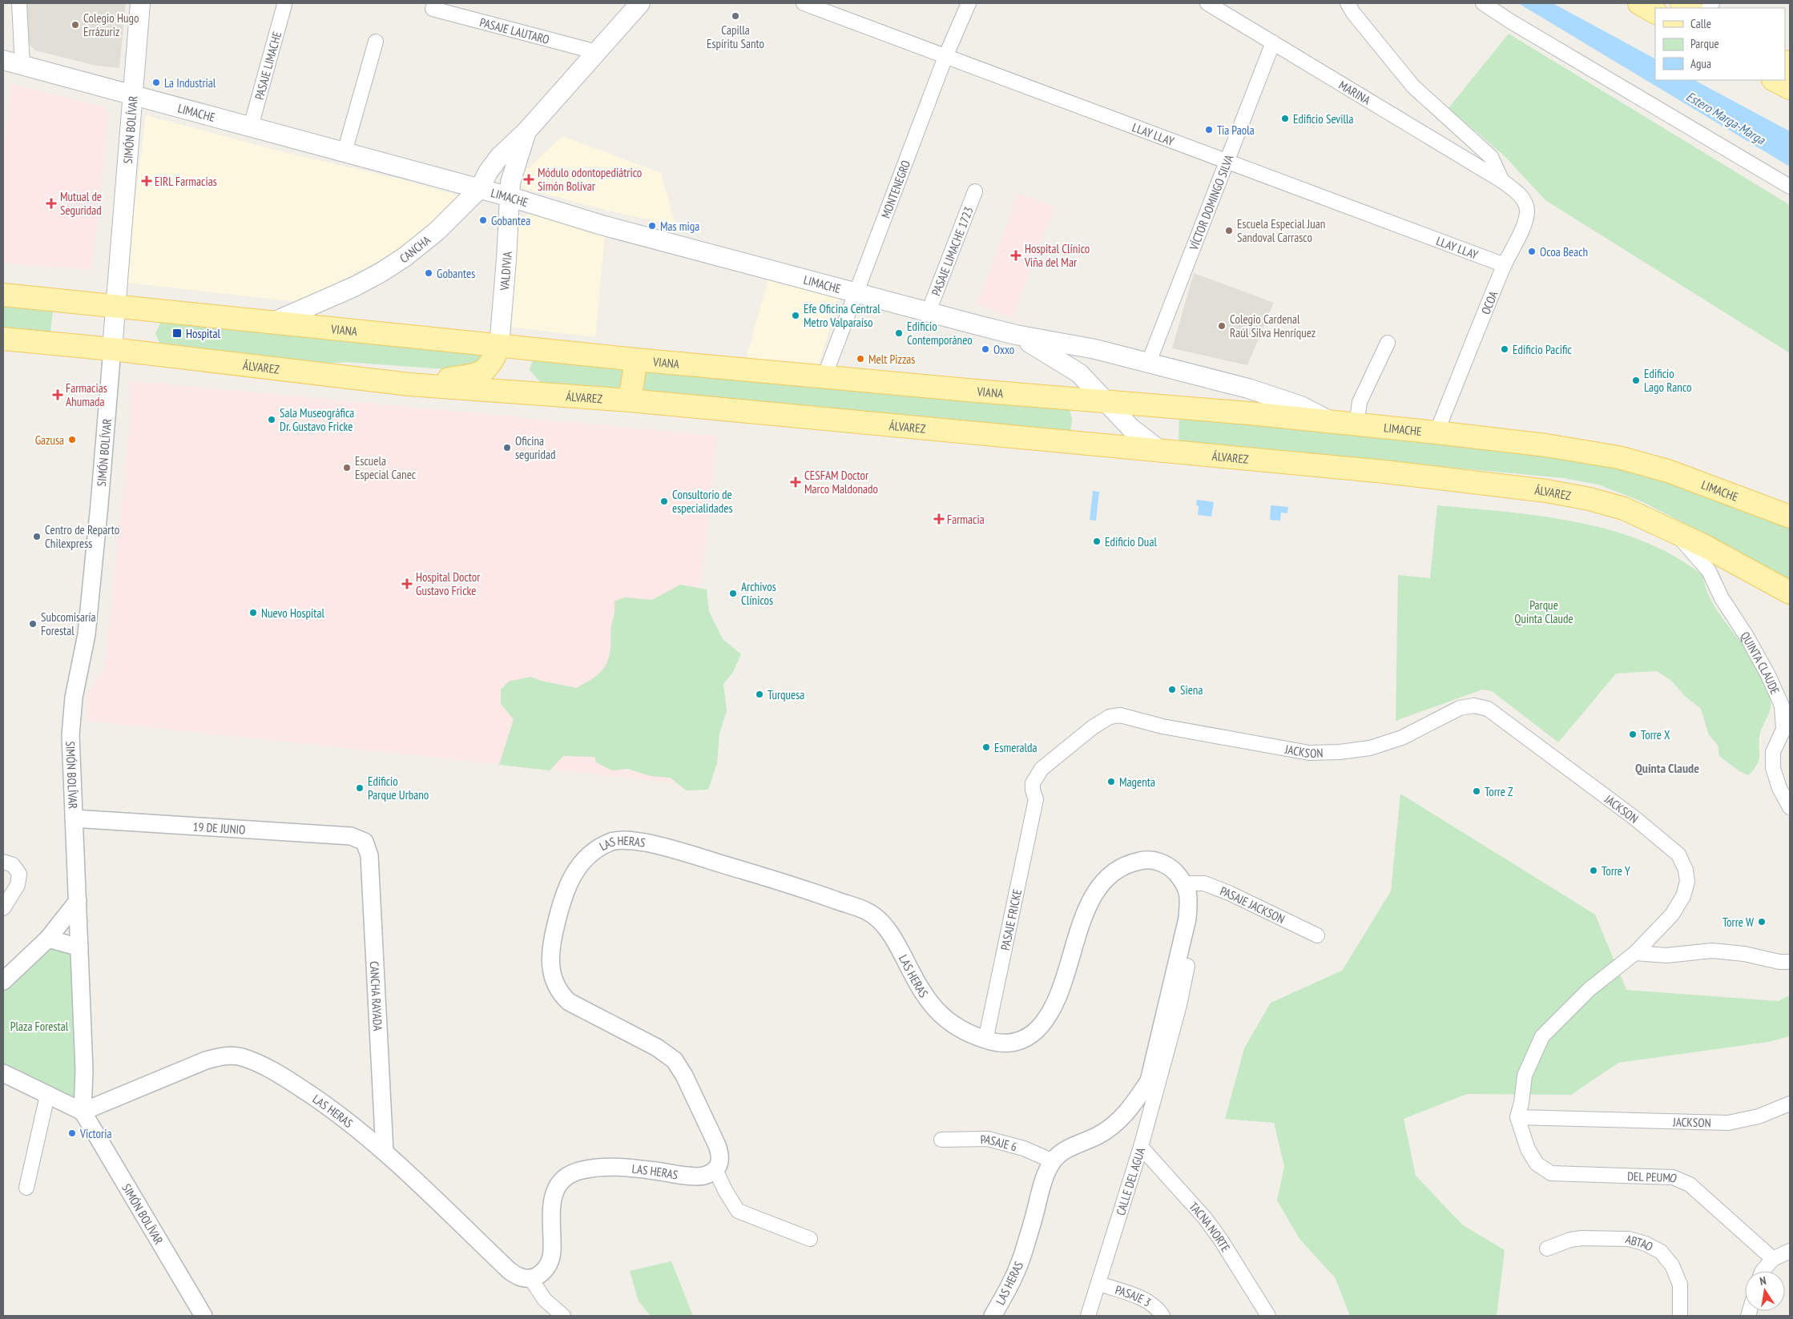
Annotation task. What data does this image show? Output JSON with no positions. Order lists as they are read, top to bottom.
{
  "streets": {
    "main road": [
      "LIMACHE",
      "SIMÓN BOLÍVAR",
      "CANCHA",
      "VALDIVIA",
      "VIANA",
      "ÁLVAREZ"
    ],
    "street": [
      "PASAJE LAUTARO",
      "PASAJE LIMACHE",
      "MARINA",
      "LLAY LLAY",
      "MONTENEGRO",
      "VÍCTOR DOMINGO SILVA",
      "PASAJE LIMACHE 1723",
      "OCOA",
      "QUINTA CLAUDE",
      "JACKSON",
      "19 DE JUNIO",
      "LAS HERAS",
      "PASAJE JACKSON",
      "PASAJE FRICKE",
      "CANCHA RAYADA",
      "PASAJE 6",
      "DEL PEUMO",
      "CALLE DEL AGUA",
      "TACNA NORTE",
      "ABTAO",
      "PASAJE 3"
    ]
  },
  "crossings": [
    ["PASAJE LAUTARO", "CANCHA"],
    ["PASAJE LIMACHE", "LIMACHE"],
    ["MARINA", "VÍCTOR DOMINGO SILVA"],
    ["MARINA", "OCOA"],
    ["LIMACHE", "SIMÓN BOLÍVAR"],
    ["LIMACHE", "MONTENEGRO"],
    ["LIMACHE", "VÍCTOR DOMINGO SILVA"],
    ["LIMACHE", "CANCHA"],
    ["LIMACHE", "PASAJE LIMACHE 1723"],
    ["LIMACHE", "VALDIVIA"],
    ["LIMACHE", "OCOA"],
    ["LIMACHE", "VIANA"],
    ["LIMACHE", "ÁLVAREZ"],
    ["SIMÓN BOLÍVAR", "VIANA"],
    ["SIMÓN BOLÍVAR", "ÁLVAREZ"],
    ["SIMÓN BOLÍVAR", "19 DE JUNIO"],
    ["SIMÓN BOLÍVAR", "LAS HERAS"],
    ["LLAY LLAY", "MONTENEGRO"],
    ["LLAY LLAY", "VÍCTOR DOMINGO SILVA"],
    ["LLAY LLAY", "OCOA"],
    ["MONTENEGRO", "VIANA"],
    ["CANCHA", "VALDIVIA"],
    ["CANCHA", "VIANA"],
    ["VALDIVIA", "VIANA"],
    ["ÁLVAREZ", "QUINTA CLAUDE"],
    ["JACKSON", "PASAJE FRICKE"],
    ["JACKSON", "DEL PEUMO"],
    ["19 DE JUNIO", "CANCHA RAYADA"],
    ["LAS HERAS", "PASAJE JACKSON"],
    ["LAS HERAS", "PASAJE FRICKE"],
    ["LAS HERAS", "CANCHA RAYADA"],
    ["LAS HERAS", "PASAJE 6"],
    ["LAS HERAS", "CALLE DEL AGUA"],
    ["CALLE DEL AGUA", "TACNA NORTE"],
    ["CALLE DEL AGUA", "PASAJE 3"]
  ],
  "districts": ["Quinta Claude"],
  "water": ["Estero Marga-Marga"],
  "parks": ["Parque Quinta Claude", "Plaza Forestal"],
  "places": {
    "other": [
      "Capilla Espíritu Santo",
      "Colegio Hugo Errázuriz",
      "La Industrial",
      "Edificio Sevilla",
      "Tía Paola",
      "Gobantea",
      "Mas miga",
      "Escuela Especial Juan Sandoval Carrasco",
      "Ocoa Beach",
      "Gobantes",
      "Efe Oficina Central Metro Valparaíso",
      "Colegio Cardenal Raúl Silva Henríquez",
      "Edificio Contemporáneo",
      "Oxxo",
      "Edificio Pacific",
      "Melt Pizzas",
      "Edificio Lago Ranco",
      "Sala Museográfica Dr. Gustavo Fricke",
      "Gazusa",
      "Oficina seguridad",
      "Escuela Especial Canec",
      "Consultorio de especialidades",
      "Centro de Reparto Chilexpress",
      "Edificio Dual",
      "Archivos Clínicos",
      "Nuevo Hospital",
      "Subcomisaría Forestal",
      "Siena",
      "Turquesa",
      "Torre X",
      "Esmeralda",
      "Magenta",
      "Edificio Parque Urbano",
      "Torre Z",
      "Torre Y",
      "Torre W",
      "Victoria"
    ],
    "health": [
      "Módulo odontopediátrico Simón Bolívar",
      "EIRL Farmacias",
      "Mutual de Seguridad",
      "Hospital Clínico Viña del Mar",
      "Farmacias Ahumada",
      "CESFAM Doctor Marco Maldonado",
      "Farmacia",
      "Hospital Doctor Gustavo Fricke"
    ],
    "transit": ["Hospital"]
  },
  "legend": ["Calle", "Parque", "Agua"],
  "north": "top"
}
